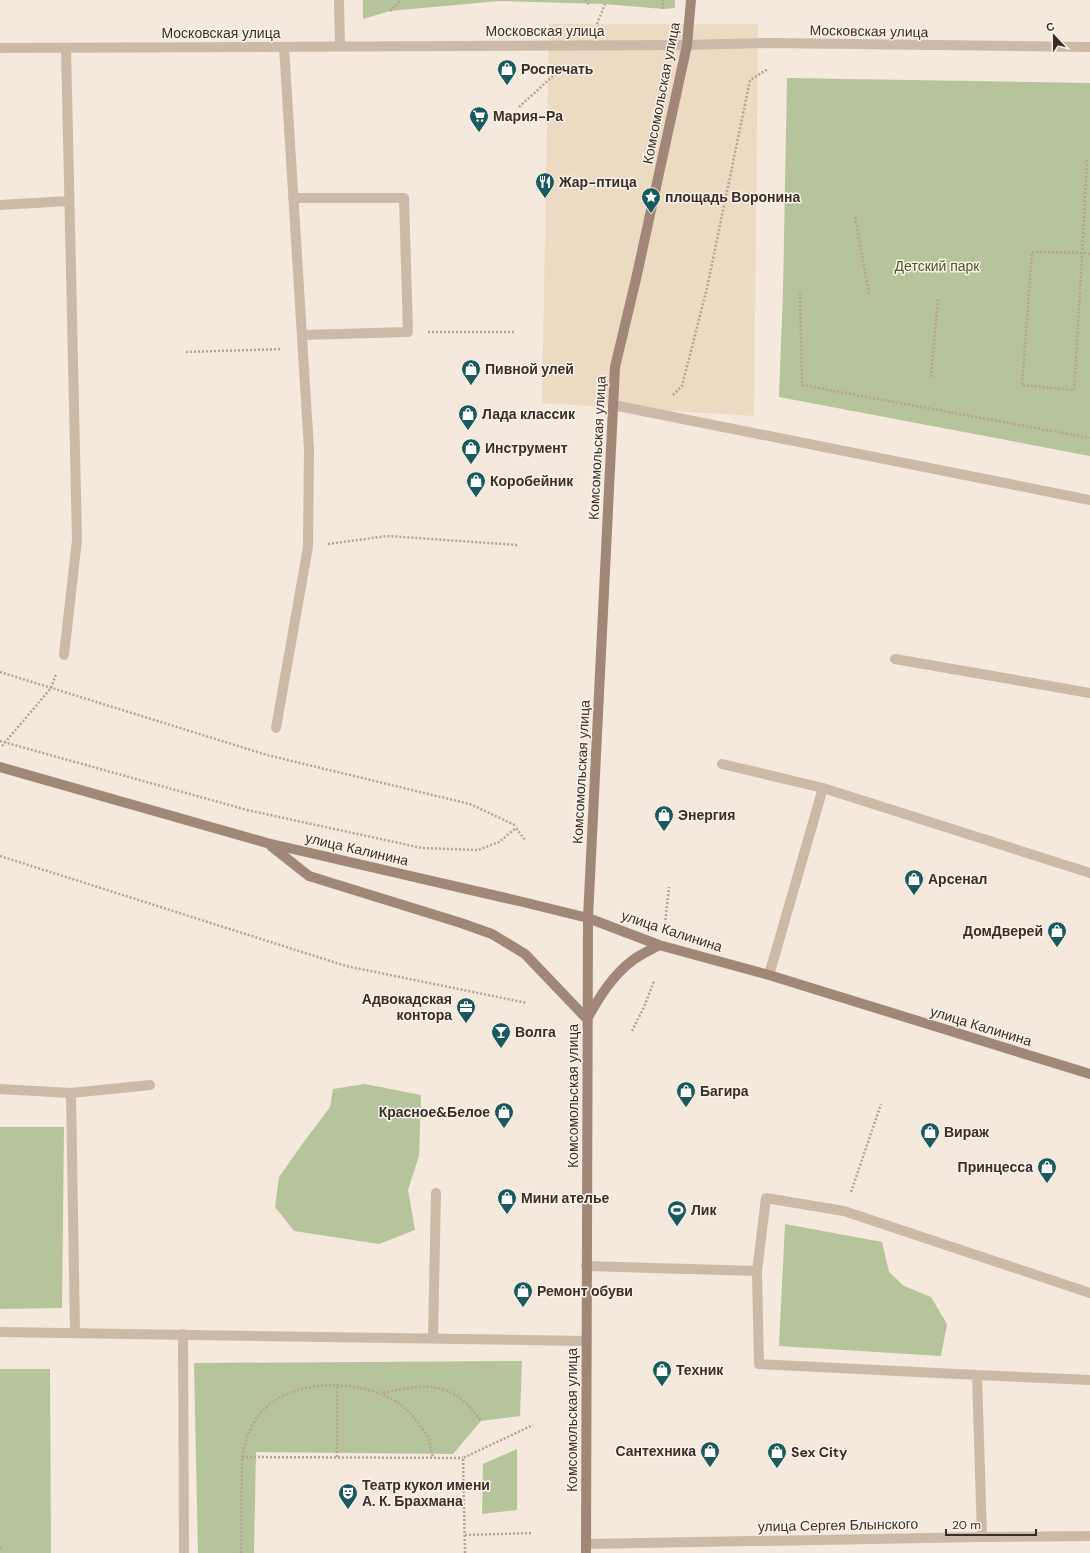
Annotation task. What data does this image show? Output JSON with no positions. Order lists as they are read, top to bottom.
{
  "streets": {
    "main road": ["Комсомольская улица", "улица Калинина"],
    "street": ["Московская улица", "улица Сергея Блынского"]
  },
  "crossings": [
    ["Московская улица", "Комсомольская улица"],
    ["Комсомольская улица", "улица Калинина"],
    ["Комсомольская улица", "улица Сергея Блынского"]
  ],
  "parks": ["Детский парк"],
  "places": {
    "shop": [
      "Роспечать",
      "Пивной улей",
      "Лада классик",
      "Инструмент",
      "Коробейник",
      "Энергия",
      "Арсенал",
      "ДомДверей",
      "Багира",
      "Красное&Белое",
      "Вираж",
      "Принцесса",
      "Мини ателье",
      "Ремонт обуви",
      "Техник",
      "Сантехника",
      "Sex City"
    ],
    "supermarket": ["Мария-Ра"],
    "restaurant": ["Жар-птица"],
    "place": ["площадь Воронина"],
    "office": ["Адвокадская контора"],
    "bar": ["Волга"],
    "sports": ["Лик"],
    "theatre": ["Театр кукол имени А. К. Брахмана"]
  },
  "scale_bar": "20 m",
  "north": "top"
}
